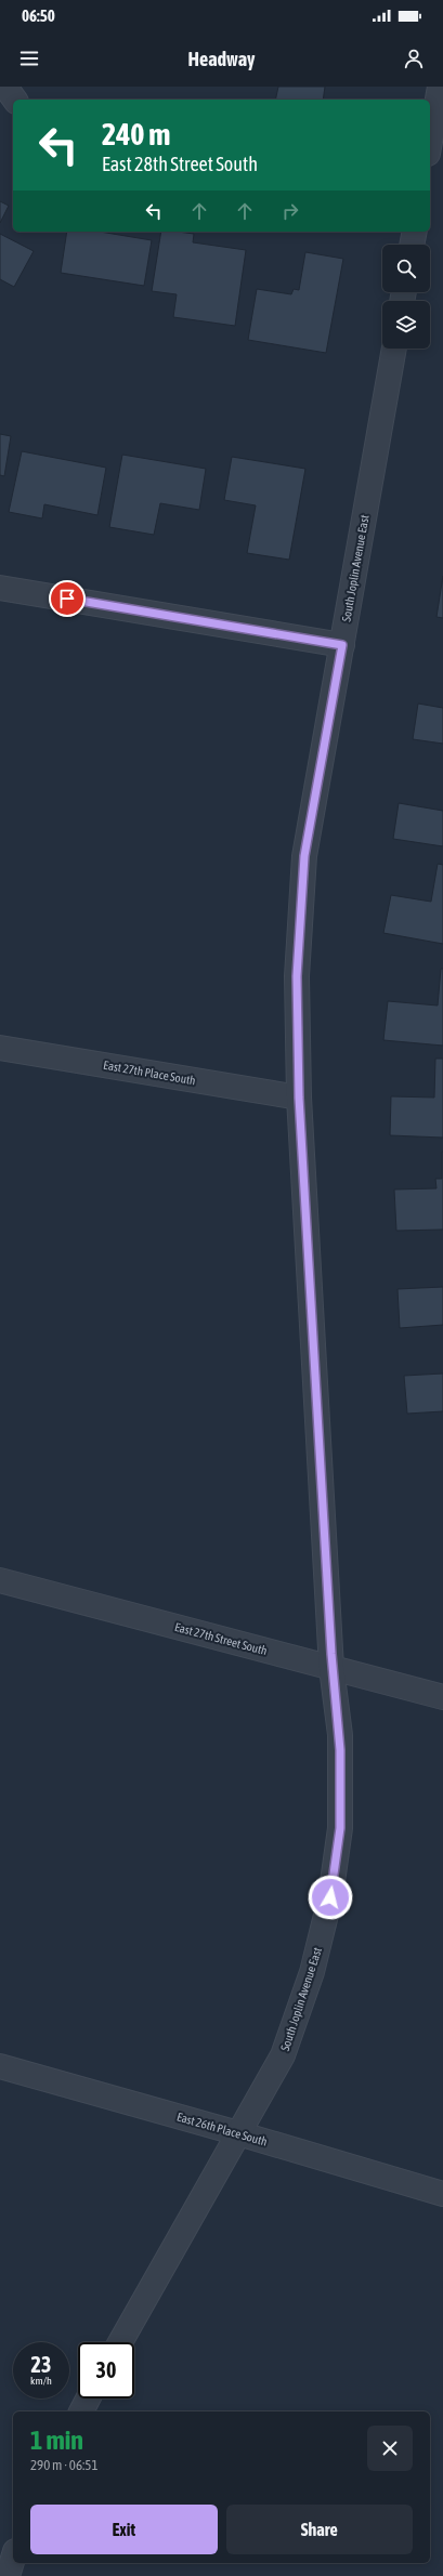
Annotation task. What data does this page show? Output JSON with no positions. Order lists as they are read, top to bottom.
{
  "streets": {
    "street": [
      "South Joplin Avenue East",
      "East 27th Place South",
      "East 27th Street South",
      "East 26th Place South"
    ]
  },
  "crossings": [
    ["South Joplin Avenue East", "East 27th Place South"],
    ["South Joplin Avenue East", "East 27th Street South"],
    ["South Joplin Avenue East", "East 26th Place South"]
  ],
  "page": {
    "status": "06:50",
    "header": "Headway",
    "turn": ["240 m", "East 28th Street South"],
    "speed": "23 km/h",
    "limit": "30",
    "heading": ["1 min", "290 m · 06:51"],
    "buttons": ["Exit", "Share"]
  }
}
